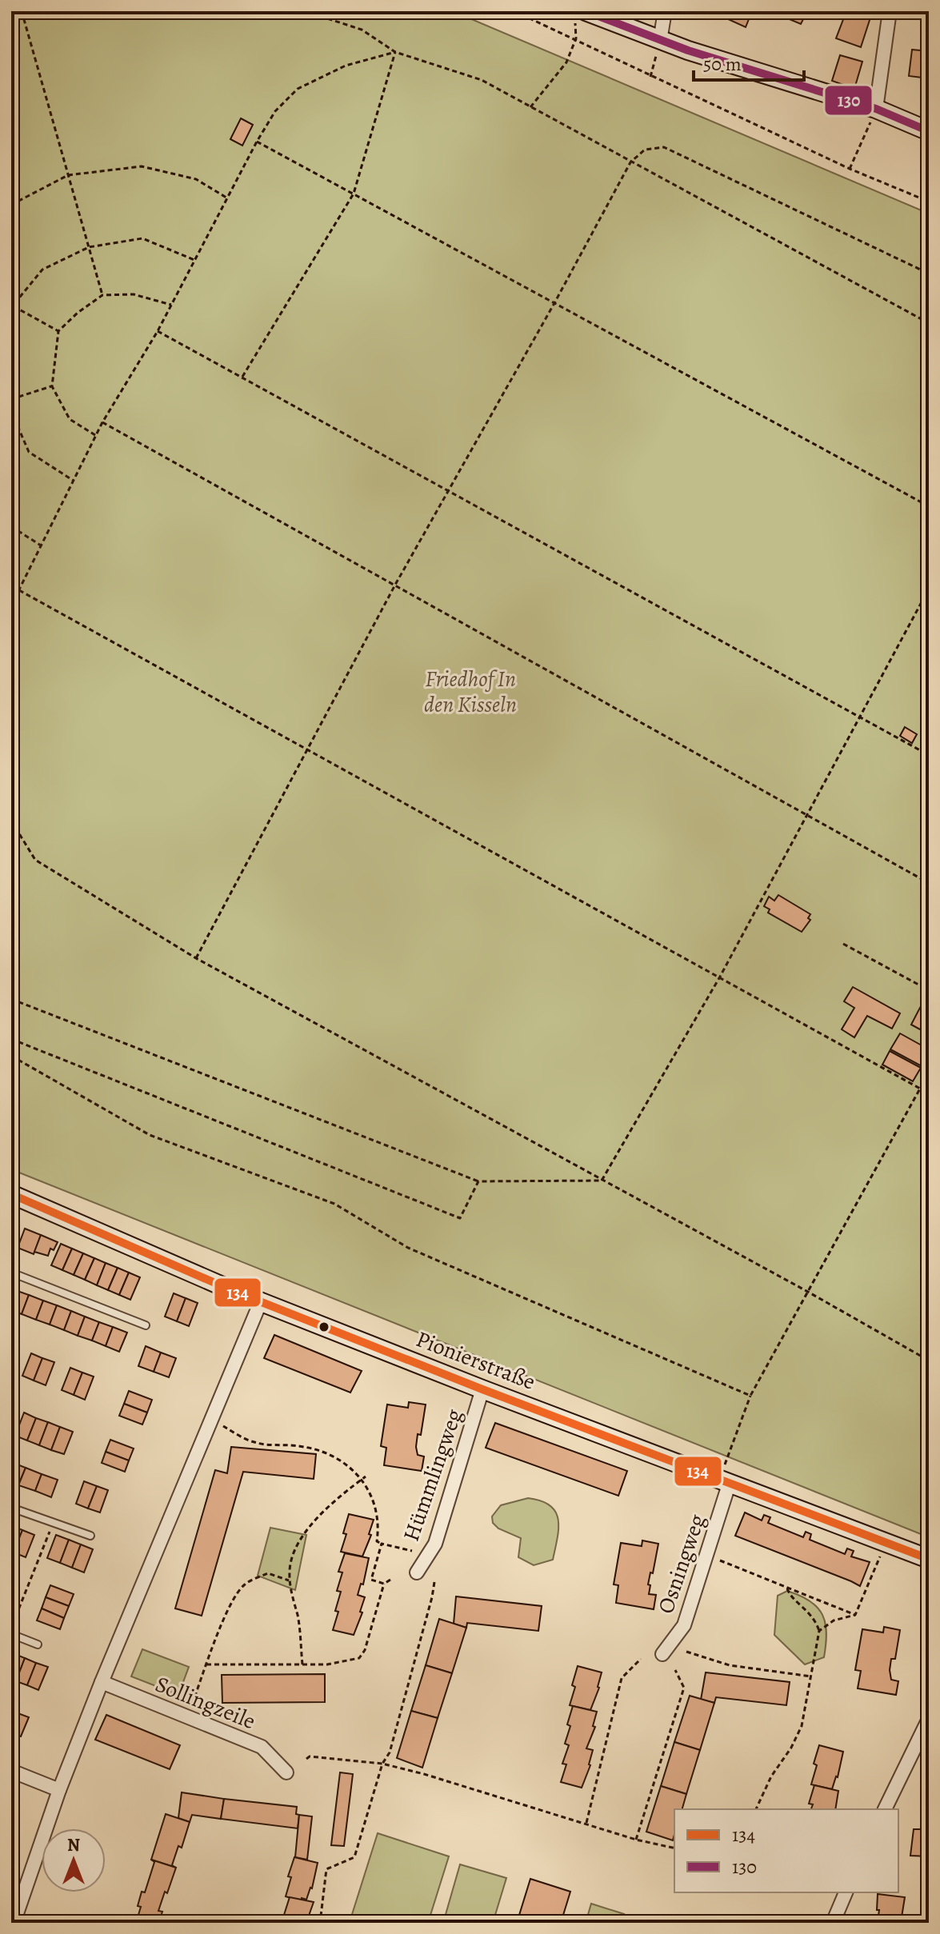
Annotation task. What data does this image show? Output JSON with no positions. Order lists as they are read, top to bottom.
{
  "streets": {
    "street": [
      "Pionierstraße",
      "Hümmlingweg",
      "Osningweg",
      "Sollingzeile"
    ]
  },
  "crossings": [
    ["Pionierstraße", "Hümmlingweg"],
    ["Pionierstraße", "Osningweg"]
  ],
  "parks": ["Friedhof In den Kisseln"],
  "lines": ["transit line 130", "transit line 134"],
  "legend": ["134", "130"],
  "scale_bar": "50 m",
  "north": "top"
}
